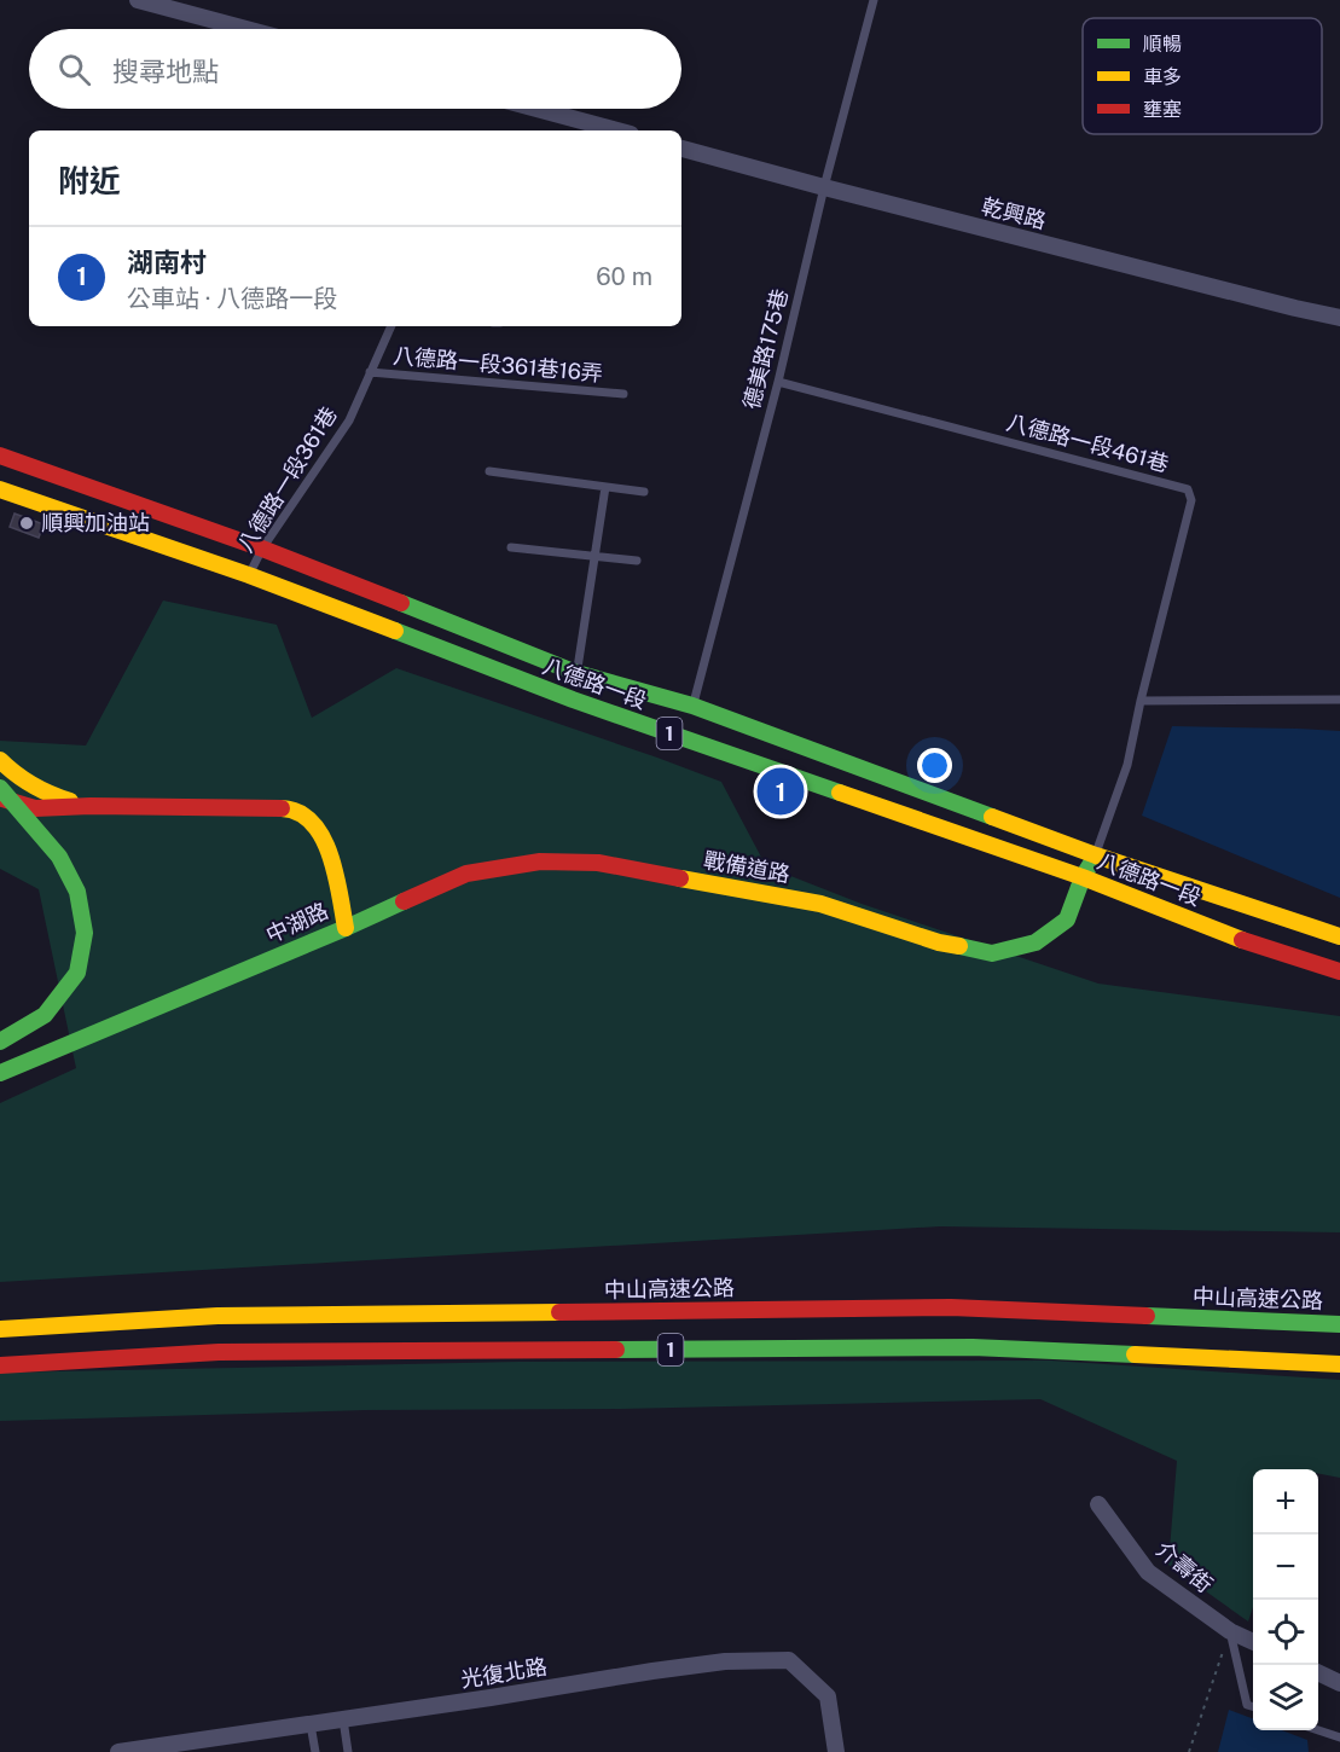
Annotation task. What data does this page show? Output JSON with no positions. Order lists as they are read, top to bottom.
{
  "streets": {
    "main road": [
      "八德路一段",
      "1",
      "戰備道路",
      "中湖路",
      "中山高速公路"
    ],
    "street": ["乾興路", "介壽街", "光復北路"],
    "lane": [
      "德美路175巷",
      "八德路一段361巷16弄",
      "八德路一段461巷",
      "八德路一段361巷"
    ]
  },
  "crossings": [
    ["乾興路", "德美路175巷"],
    ["德美路175巷", "八德路一段461巷"],
    ["德美路175巷", "八德路一段"],
    ["八德路一段361巷16弄", "八德路一段361巷"],
    ["八德路一段461巷", "八德路一段"],
    ["八德路一段461巷", "戰備道路"],
    ["八德路一段361巷", "八德路一段"],
    ["八德路一段", "戰備道路"],
    ["戰備道路", "中湖路"]
  ],
  "places": ["順興加油站"],
  "legend": ["順暢", "車多", "壅塞"],
  "page": {
    "search": "搜尋地點",
    "heading": "附近",
    "list": [
      {
        "mark": "1",
        "name": "湖南村",
        "note": "公車站 · 八德路一段",
        "value": "60 m"
      }
    ],
    "pins": "1",
    "map_buttons": ["+", "−"]
  }
}
